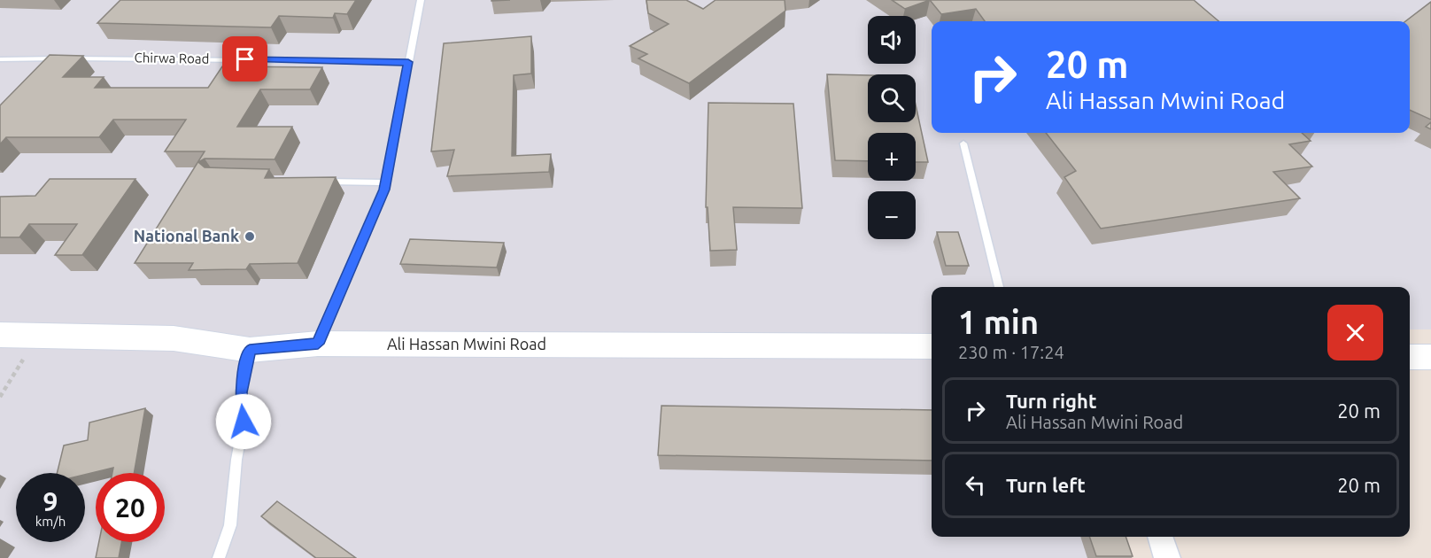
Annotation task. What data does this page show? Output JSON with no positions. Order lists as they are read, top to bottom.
{
  "streets": {
    "main road": ["Ali Hassan Mwini Road"],
    "lane": ["Chirwa Road"]
  },
  "places": ["National Bank"],
  "page": {
    "map_buttons": ["+", "−"],
    "turn": ["20 m", "Ali Hassan Mwini Road"],
    "heading": ["1 min", "230 m · 17:24"],
    "list": [
      {
        "name": "Turn right",
        "note": "Ali Hassan Mwini Road",
        "value": "20 m"
      },
      {
        "name": "Turn left",
        "value": "20 m"
      }
    ],
    "speed": "9 km/h",
    "limit": "20"
  }
}
